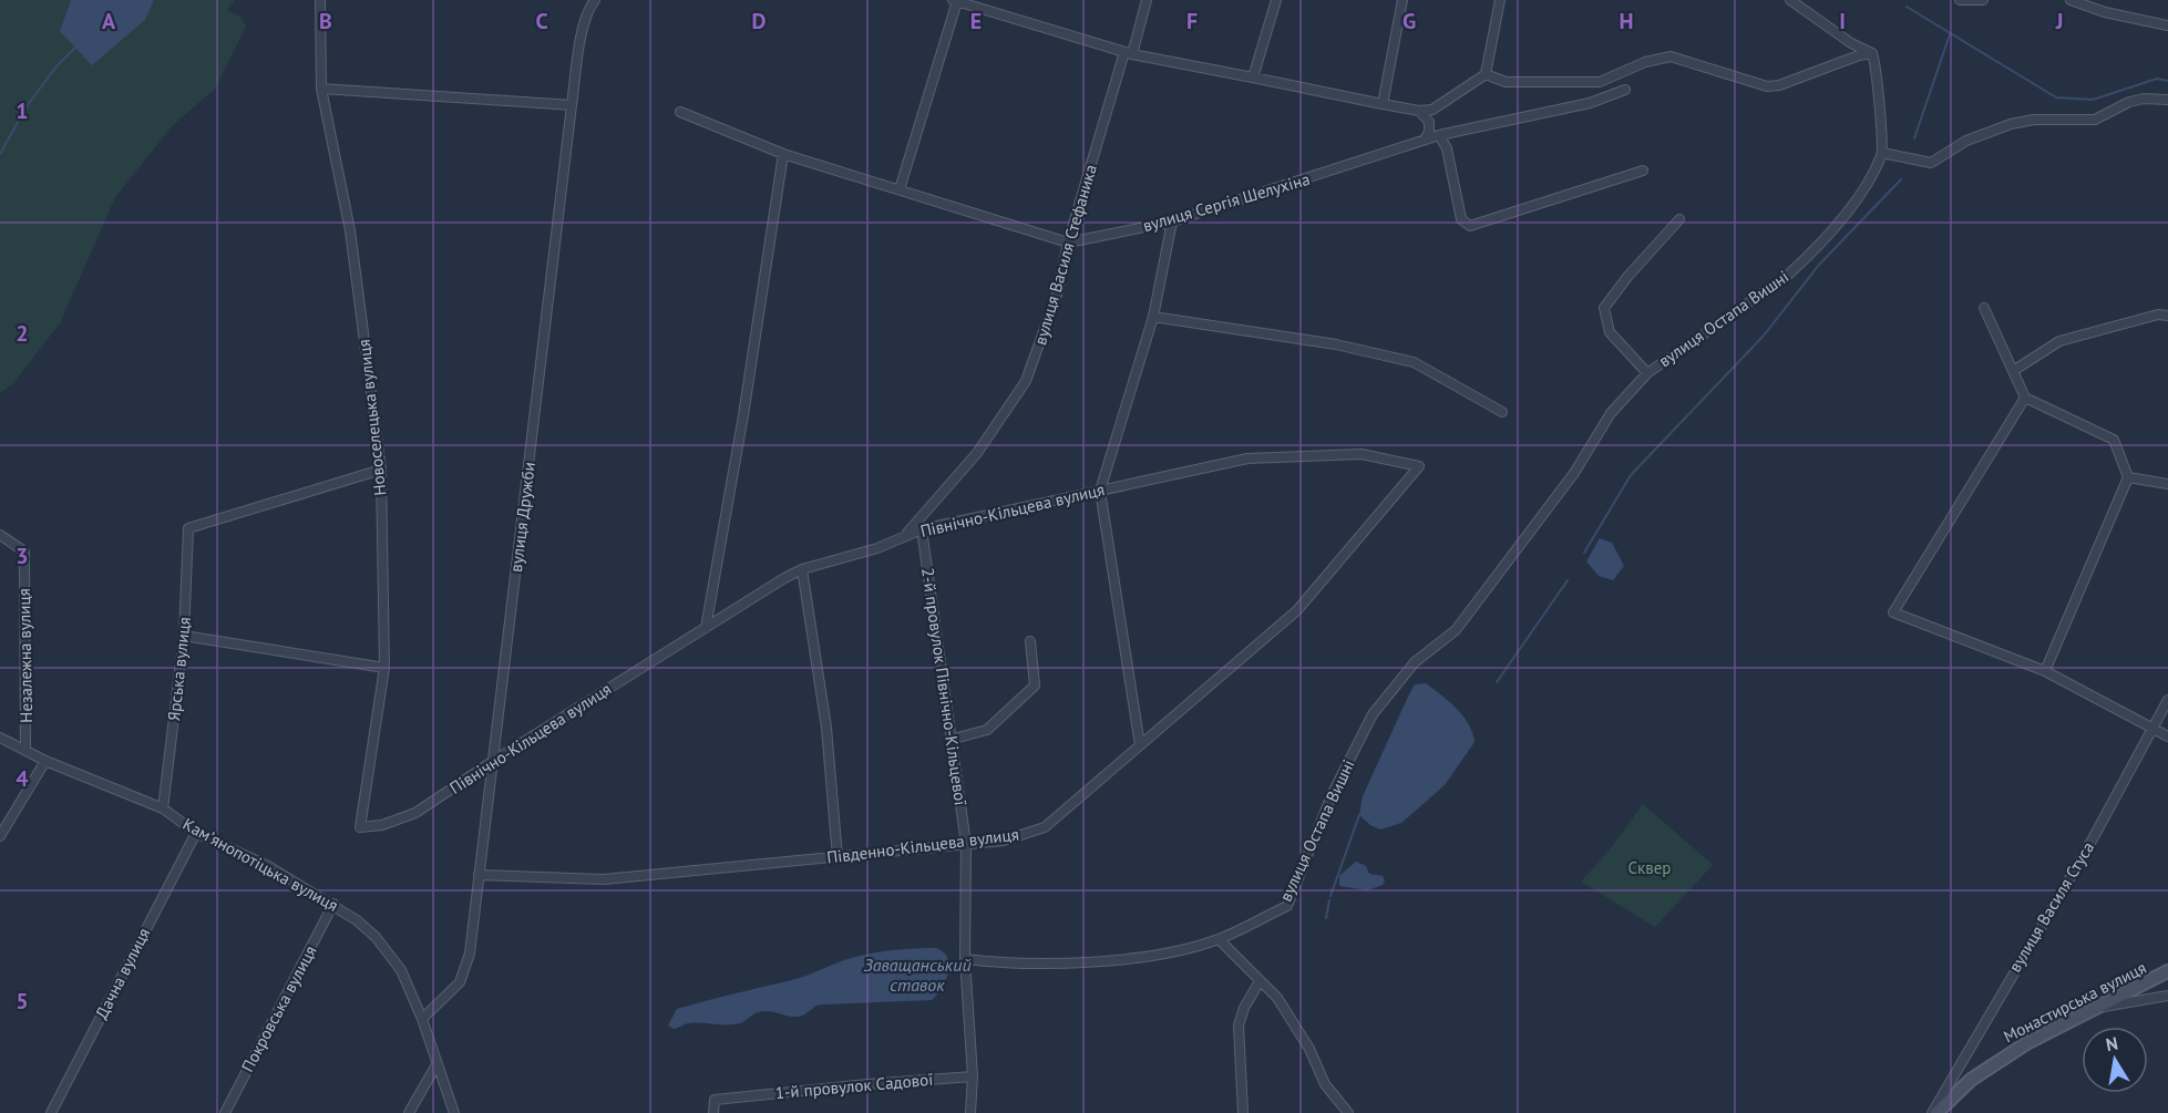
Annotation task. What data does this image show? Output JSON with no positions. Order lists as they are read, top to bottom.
{
  "streets": {
    "main road": ["Монастирська вулиця"],
    "street": [
      "вулиця Сергія Шелухіна",
      "вулиця Василя Стефаника",
      "вулиця Остапа Вишні",
      "Новоселецька вулиця",
      "Північно-Кільцева вулиця",
      "вулиця Дружби",
      "Незалежна вулиця",
      "Ярська вулиця",
      "2-й провулок Північно-Кільцевої",
      "Південно-Кільцева вулиця",
      "Камʼянопотіцька вулиця",
      "вулиця Василя Стуса",
      "Дачна вулиця",
      "Покровська вулиця",
      "1-й провулок Садової"
    ]
  },
  "crossings": [
    ["вулиця Сергія Шелухіна", "вулиця Василя Стефаника"],
    ["вулиця Василя Стефаника", "Північно-Кільцева вулиця"],
    ["вулиця Остапа Вишні", "2-й провулок Північно-Кільцевої"],
    ["Новоселецька вулиця", "Північно-Кільцева вулиця"],
    ["Новоселецька вулиця", "Ярська вулиця"],
    ["Північно-Кільцева вулиця", "вулиця Дружби"],
    ["Північно-Кільцева вулиця", "2-й провулок Північно-Кільцевої"],
    ["Північно-Кільцева вулиця", "Південно-Кільцева вулиця"],
    ["вулиця Дружби", "Південно-Кільцева вулиця"],
    ["вулиця Дружби", "Камʼянопотіцька вулиця"],
    ["Незалежна вулиця", "Камʼянопотіцька вулиця"],
    ["Ярська вулиця", "Камʼянопотіцька вулиця"],
    ["2-й провулок Північно-Кільцевої", "Південно-Кільцева вулиця"],
    ["2-й провулок Північно-Кільцевої", "1-й провулок Садової"],
    ["Камʼянопотіцька вулиця", "Дачна вулиця"],
    ["Камʼянопотіцька вулиця", "Покровська вулиця"],
    ["вулиця Василя Стуса", "Монастирська вулиця"]
  ],
  "water": ["Заващанський ставок"],
  "parks": ["Сквер"],
  "north": "top",
  "grid": {
    "columns": [
      "A",
      "B",
      "C",
      "D",
      "E",
      "F",
      "G",
      "H",
      "I",
      "J"
    ],
    "rows": [
      "1",
      "2",
      "3",
      "4",
      "5"
    ]
  }
}
